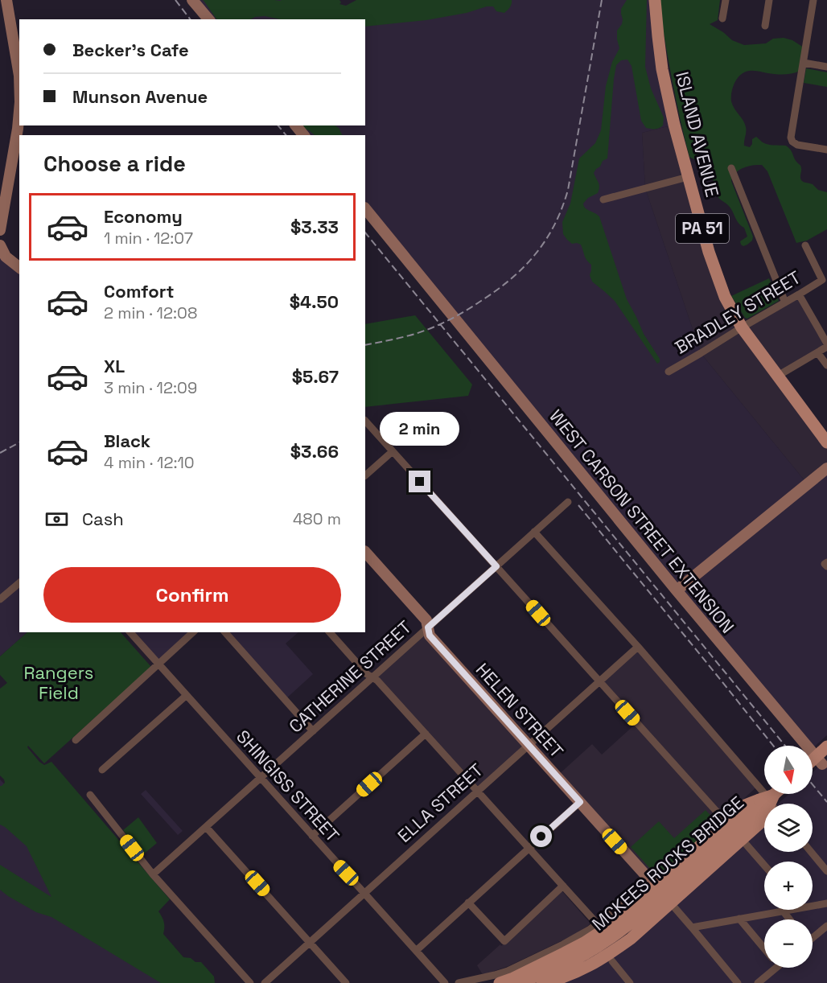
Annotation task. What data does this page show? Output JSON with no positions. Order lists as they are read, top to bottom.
{
  "streets": {
    "main road": ["ISLAND AVENUE", "PA 51", "MCKEES ROCKS BRIDGE"],
    "street": [
      "BRADLEY STREET",
      "WEST CARSON STREET EXTENSION",
      "CATHERINE STREET",
      "HELEN STREET",
      "SHINGISS STREET",
      "ELLA STREET"
    ]
  },
  "crossings": [
    ["ISLAND AVENUE", "BRADLEY STREET"],
    ["CATHERINE STREET", "HELEN STREET"],
    ["CATHERINE STREET", "SHINGISS STREET"],
    ["HELEN STREET", "ELLA STREET"],
    ["SHINGISS STREET", "ELLA STREET"]
  ],
  "parks": ["Rangers Field"],
  "north": "bottom",
  "page": {
    "banner": ["Becker's Cafe", "Munson Avenue"],
    "heading": "Choose a ride",
    "list": [
      {
        "name": "Economy",
        "note": "1 min · 12:07",
        "value": "$3.33"
      },
      {
        "name": "Comfort",
        "note": "2 min · 12:08",
        "value": "$4.50"
      },
      {
        "name": "XL",
        "note": "3 min · 12:09",
        "value": "$5.67"
      },
      {
        "name": "Black",
        "note": "4 min · 12:10",
        "value": "$3.66"
      }
    ],
    "bubble": "2 min",
    "pay": ["Cash", "480 m"],
    "buttons": "Confirm",
    "map_buttons": ["+", "−"]
  }
}
